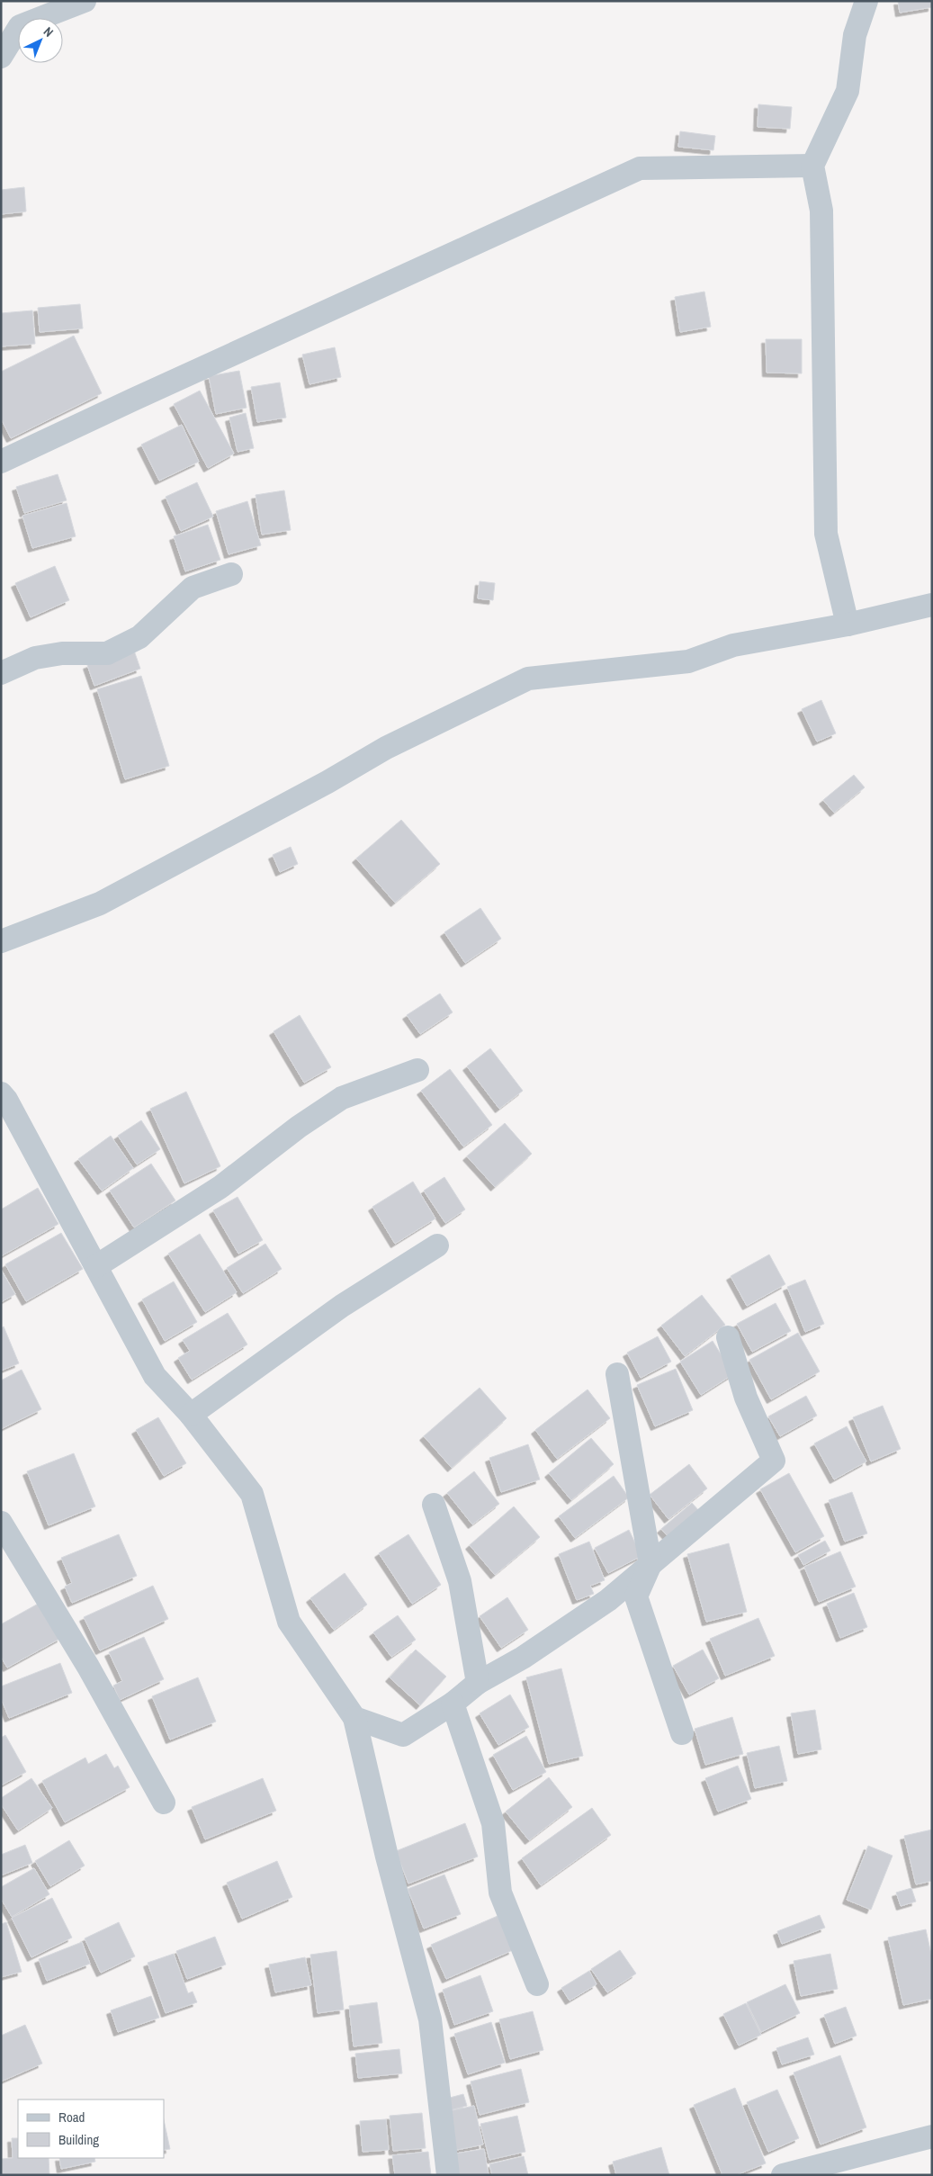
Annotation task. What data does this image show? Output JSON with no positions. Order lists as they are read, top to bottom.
{
  "legend": ["Road", "Building"],
  "north": "top right"
}
